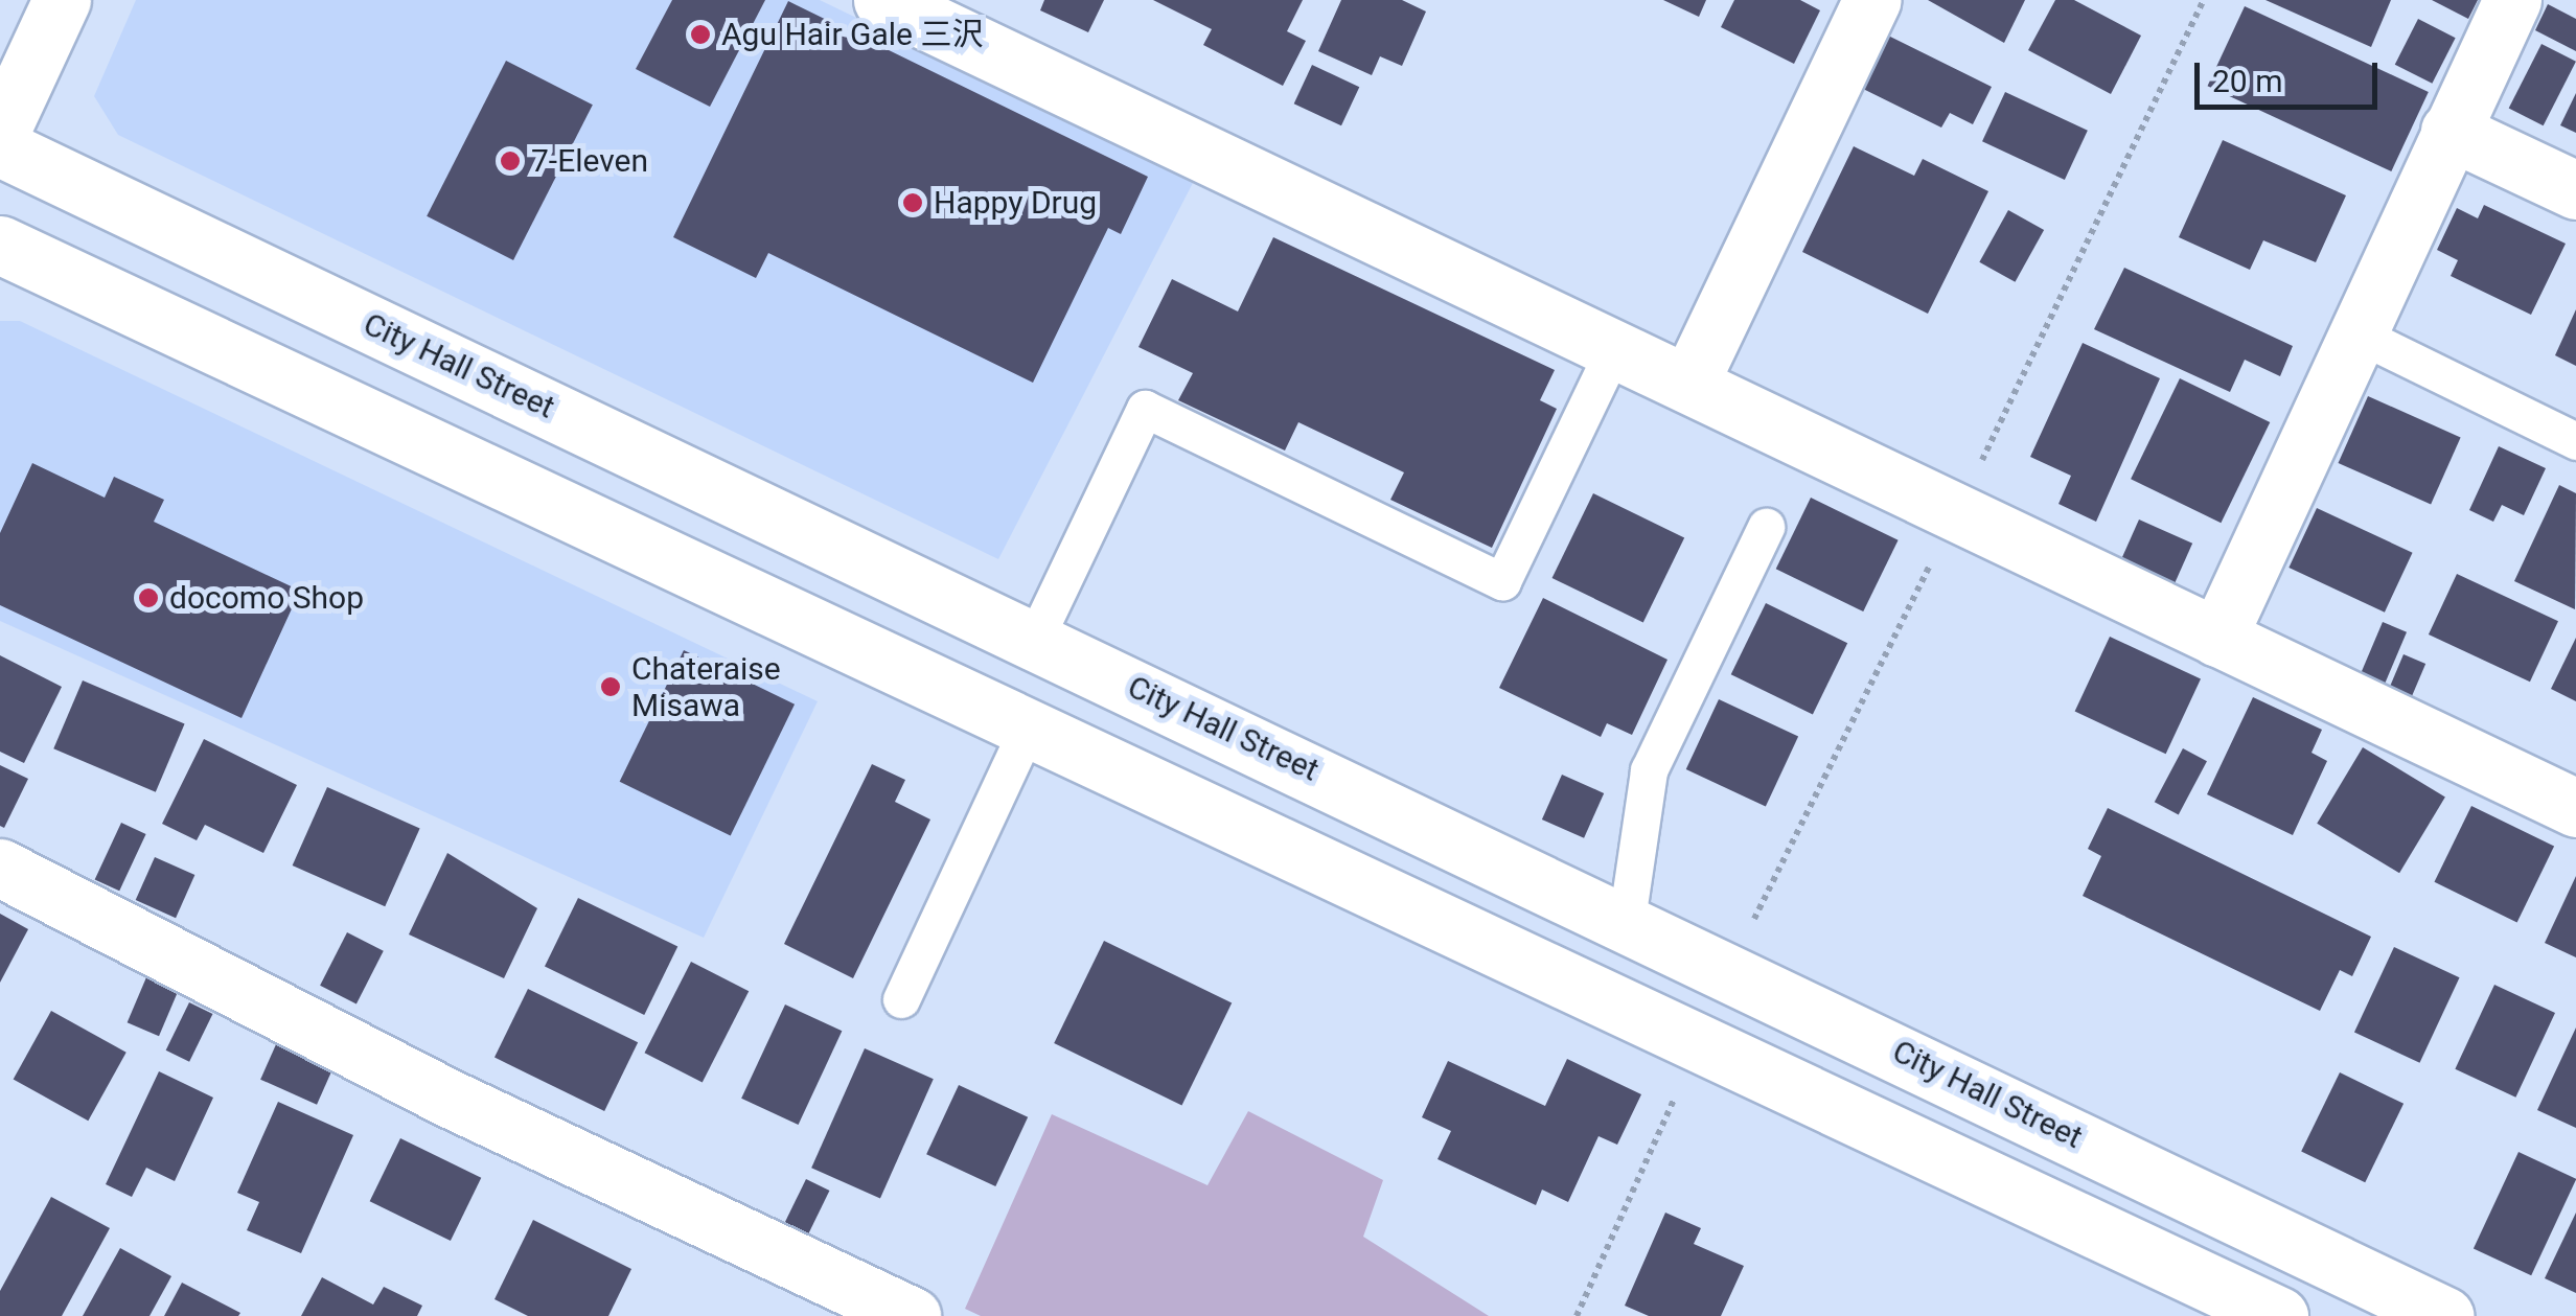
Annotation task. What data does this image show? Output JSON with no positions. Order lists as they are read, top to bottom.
{
  "streets": {
    "street": ["City Hall Street"]
  },
  "places": [
    "Agu Hair Gale 三沢",
    "7-Eleven",
    "Happy Drug",
    "docomo Shop",
    "Chateraise Misawa"
  ],
  "scale_bar": "20 m"
}
